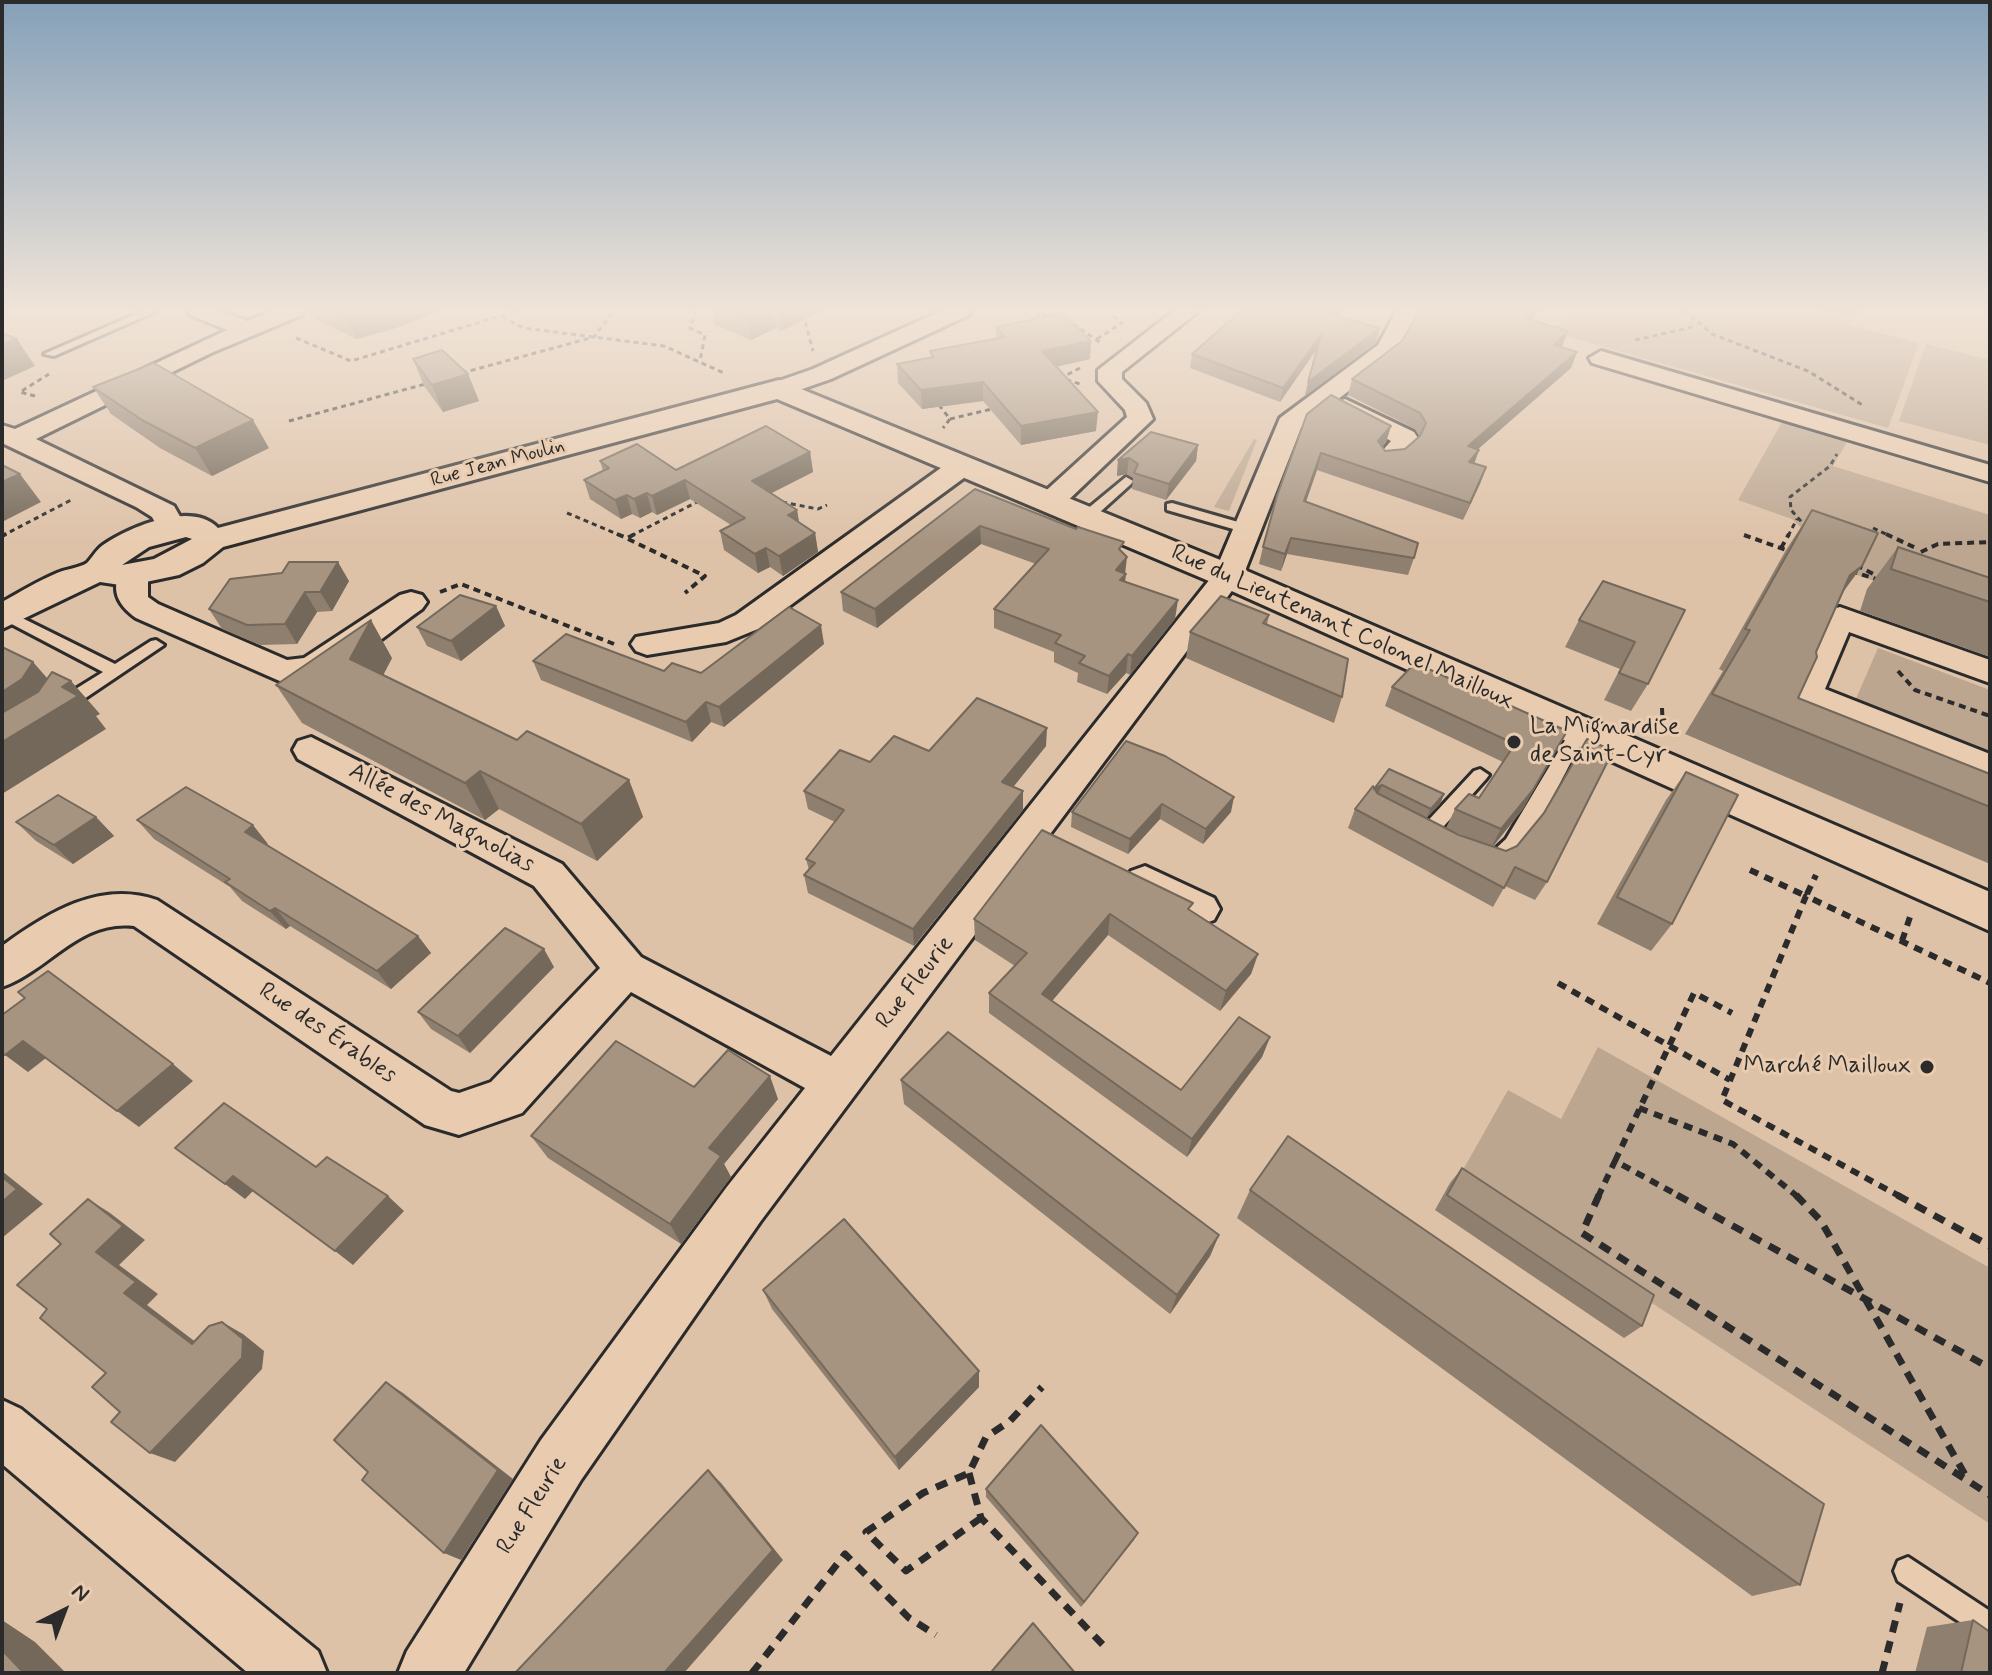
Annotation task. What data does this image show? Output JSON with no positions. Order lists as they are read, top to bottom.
{
  "streets": {
    "street": [
      "Rue Jean Moulin",
      "Rue du Lieutenant Colonel Mailloux",
      "Allée des Magnolias",
      "Rue Fleurie",
      "Rue des Érables"
    ]
  },
  "crossings": [
    ["Rue Jean Moulin", "Rue du Lieutenant Colonel Mailloux"],
    ["Rue du Lieutenant Colonel Mailloux", "Rue Fleurie"],
    ["Allée des Magnolias", "Rue Fleurie"],
    ["Allée des Magnolias", "Rue des Érables"]
  ],
  "places": ["La Mignardise de Saint-Cyr", "Marché Mailloux"],
  "north": "top right"
}
